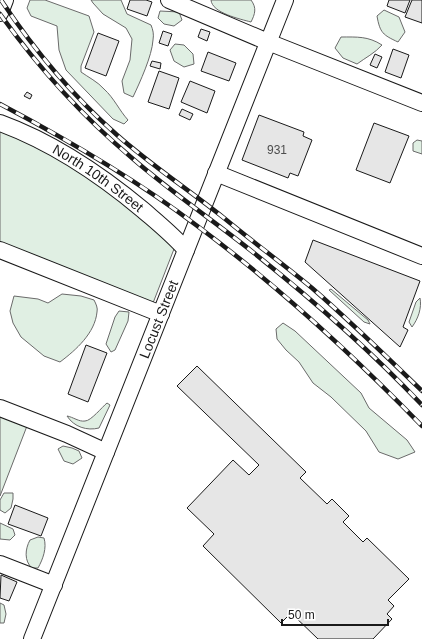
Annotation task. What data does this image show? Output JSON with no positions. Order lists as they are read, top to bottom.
{
  "streets": {
    "street": ["North 10th Street", "Locust Street"]
  },
  "crossings": [
    ["North 10th Street", "Locust Street"]
  ],
  "house_numbers": ["931"],
  "scale_bar": "50 m"
}
